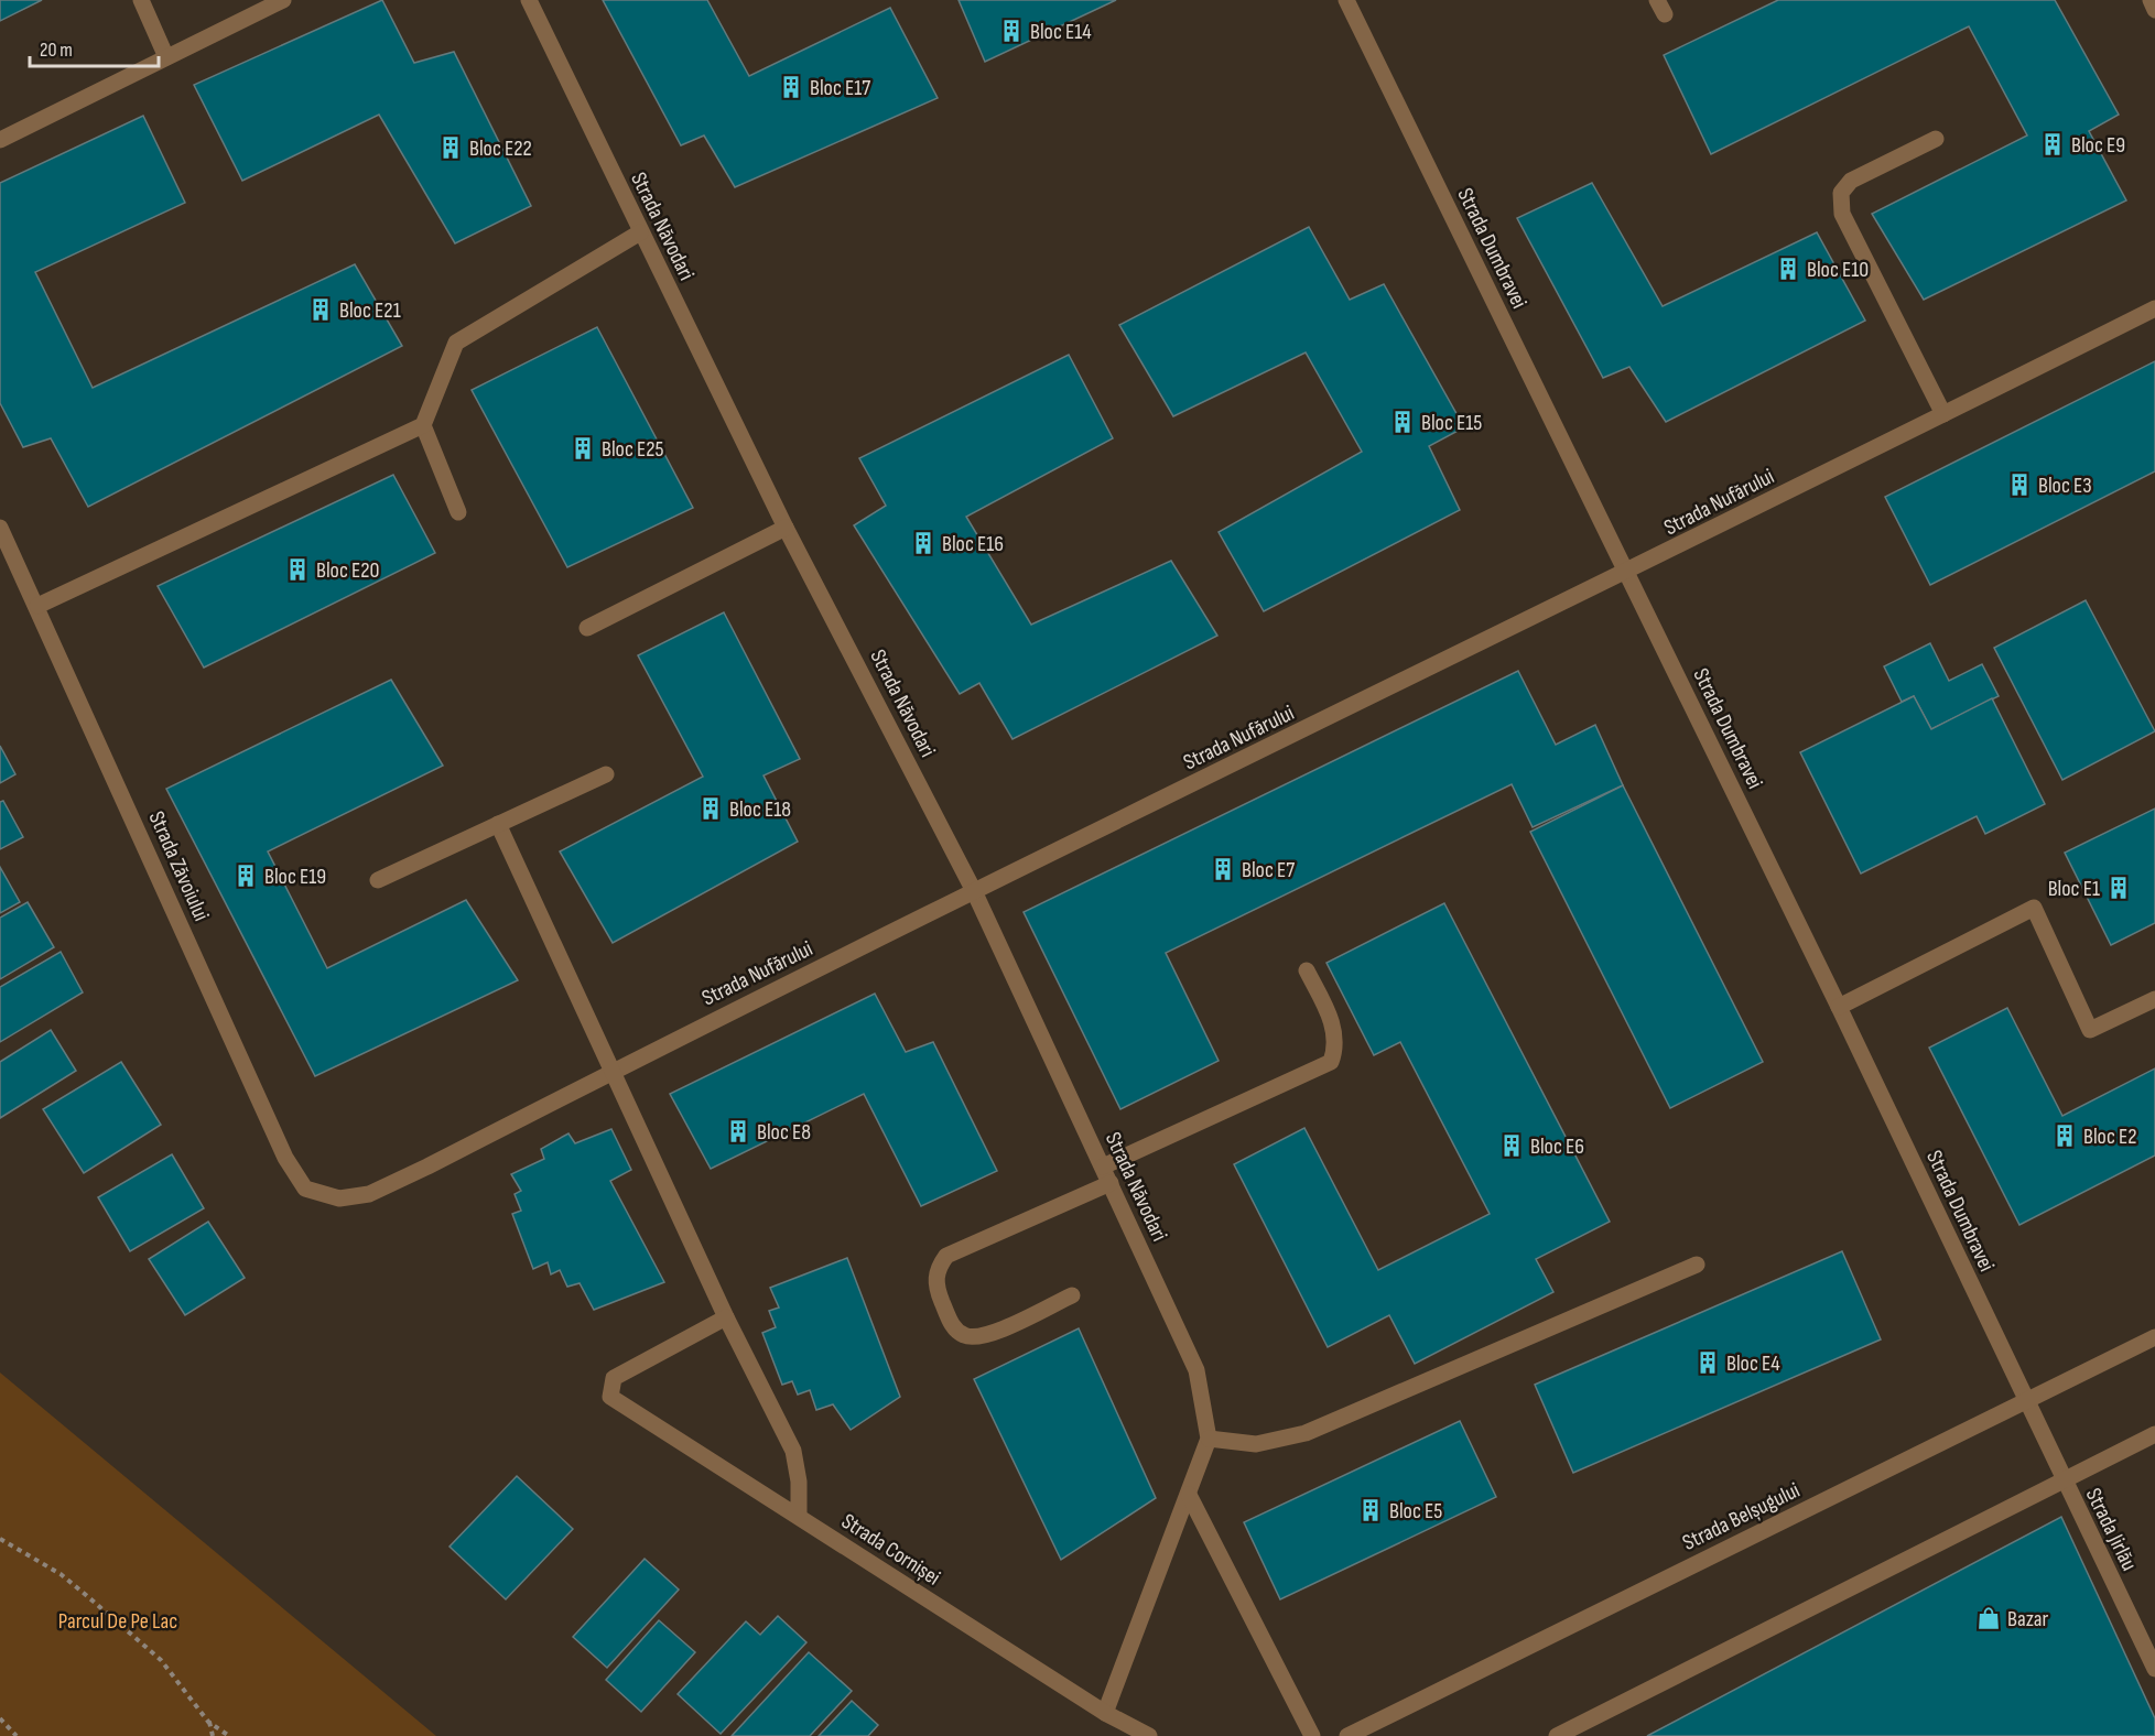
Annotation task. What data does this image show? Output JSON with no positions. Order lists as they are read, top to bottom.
{
  "streets": {
    "street": [
      "Strada Năvodari",
      "Strada Dumbravei",
      "Strada Nufărului",
      "Strada Zăvoiului",
      "Strada Belșugului",
      "Strada Jirlău",
      "Strada Cornișei"
    ]
  },
  "crossings": [
    ["Strada Năvodari", "Strada Nufărului"],
    ["Strada Năvodari", "Strada Cornișei"],
    ["Strada Dumbravei", "Strada Nufărului"],
    ["Strada Dumbravei", "Strada Belșugului"],
    ["Strada Dumbravei", "Strada Jirlău"],
    ["Strada Nufărului", "Strada Zăvoiului"]
  ],
  "parks": ["Parcul De Pe Lac"],
  "places": {
    "building": [
      "Bloc E14",
      "Bloc E17",
      "Bloc E9",
      "Bloc E22",
      "Bloc E10",
      "Bloc E21",
      "Bloc E15",
      "Bloc E25",
      "Bloc E3",
      "Bloc E16",
      "Bloc E20",
      "Bloc E18",
      "Bloc E7",
      "Bloc E19",
      "Bloc E1",
      "Bloc E8",
      "Bloc E2",
      "Bloc E6",
      "Bloc E4",
      "Bloc E5"
    ],
    "shop": ["Bazar"]
  },
  "scale_bar": "20 m"
}
